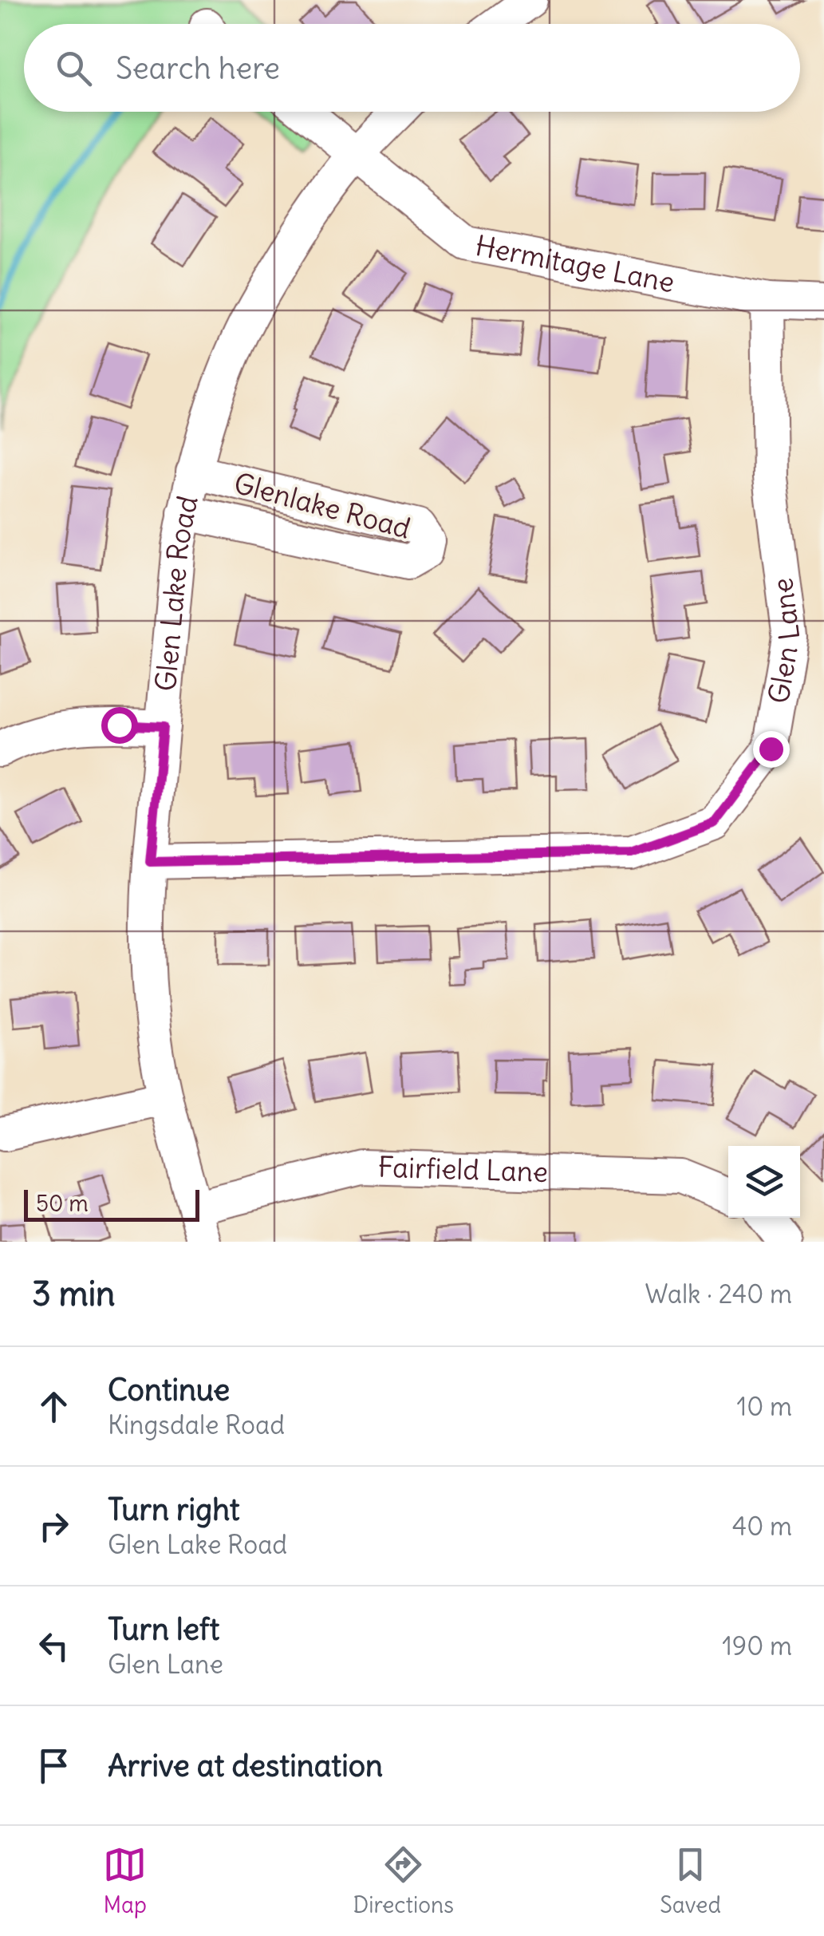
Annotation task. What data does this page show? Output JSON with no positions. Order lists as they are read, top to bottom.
{
  "streets": {
    "street": [
      "Hermitage Lane",
      "Glenlake Road",
      "Glen Lake Road",
      "Glen Lane",
      "Fairfield Lane"
    ]
  },
  "crossings": [
    ["Hermitage Lane", "Glen Lake Road"],
    ["Hermitage Lane", "Glen Lane"],
    ["Glenlake Road", "Glen Lake Road"],
    ["Glen Lake Road", "Glen Lane"],
    ["Glen Lake Road", "Fairfield Lane"]
  ],
  "scale_bar": "50 m",
  "page": {
    "search": "Search here",
    "scale": "50 m",
    "heading": ["3 min", "Walk · 240 m"],
    "list": [
      ["Continue", "Kingsdale Road", "10 m"],
      ["Turn right", "Glen Lake Road", "40 m"],
      ["Turn left", "Glen Lane", "190 m"],
      "Arrive at destination"
    ],
    "nav": ["Map", "Directions", "Saved"]
  }
}
